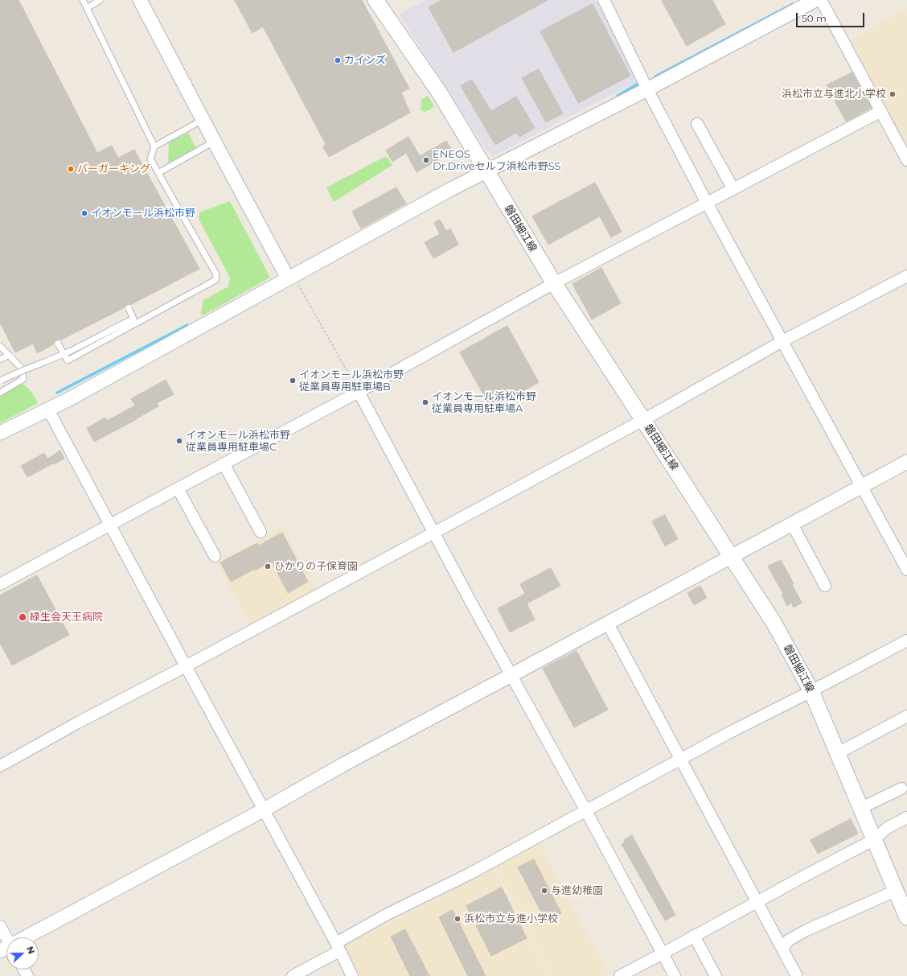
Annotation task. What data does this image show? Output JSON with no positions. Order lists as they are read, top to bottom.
{
  "streets": {
    "main road": ["磐田細江線"]
  },
  "places": [
    "カインズ",
    "浜松市立与進北小学校",
    "ENEOS Dr.Driveセルフ浜松市野SS",
    "バーガーキング",
    "イオンモール浜松市野",
    "イオンモール浜松市野 従業員専用駐車場B",
    "イオンモール浜松市野 従業員専用駐車場A",
    "イオンモール浜松市野 従業員専用駐車場C",
    "ひかりの子保育園",
    "緑生会天王病院",
    "与進幼稚園",
    "浜松市立与進小学校"
  ],
  "scale_bar": "50 m",
  "north": "right"
}
